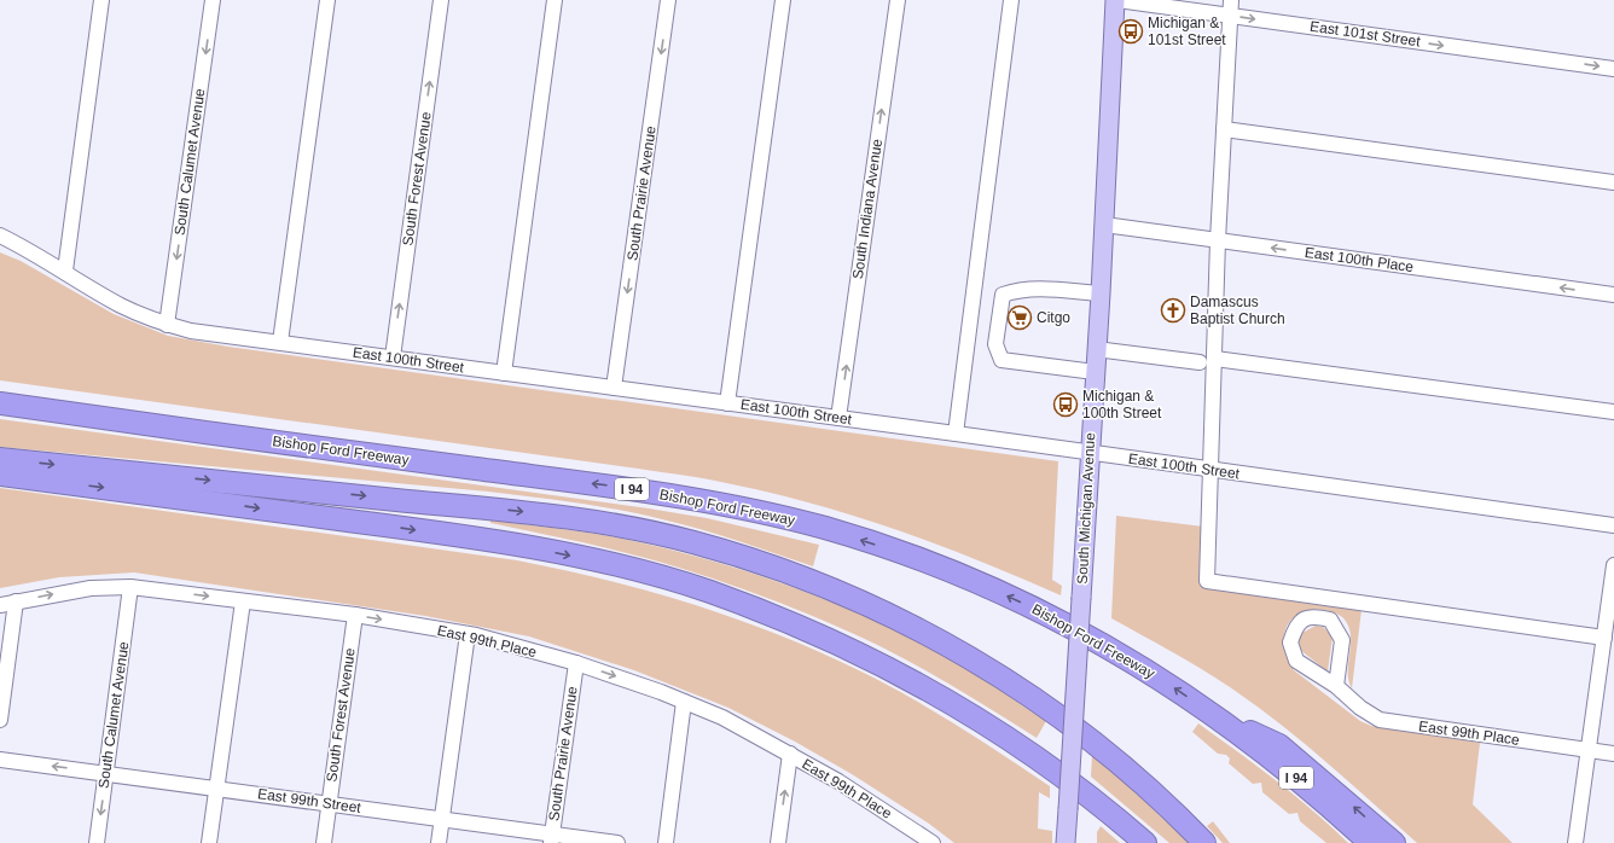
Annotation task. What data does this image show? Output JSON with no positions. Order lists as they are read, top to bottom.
{
  "streets": {
    "highway": ["Bishop Ford Freeway", "I 94"],
    "main road": ["South Michigan Avenue"],
    "street": [
      "East 101st Street",
      "South Calumet Avenue",
      "South Forest Avenue",
      "South Prairie Avenue",
      "South Indiana Avenue",
      "East 100th Place",
      "East 100th Street",
      "East 99th Place",
      "East 99th Street"
    ]
  },
  "crossings": [
    ["East 101st Street", "South Michigan Avenue"],
    ["South Calumet Avenue", "East 100th Street"],
    ["South Calumet Avenue", "East 99th Place"],
    ["South Calumet Avenue", "East 99th Street"],
    ["South Forest Avenue", "East 100th Street"],
    ["South Forest Avenue", "East 99th Place"],
    ["South Forest Avenue", "East 99th Street"],
    ["South Prairie Avenue", "East 100th Street"],
    ["South Prairie Avenue", "East 99th Place"],
    ["South Prairie Avenue", "East 99th Street"],
    ["South Indiana Avenue", "East 100th Street"],
    ["East 100th Place", "South Michigan Avenue"],
    ["East 100th Street", "South Michigan Avenue"]
  ],
  "places": {
    "bus stop": ["Michigan & 101st Street", "Michigan & 100th Street"],
    "church": ["Damascus Baptist Church"],
    "supermarket": ["Citgo"]
  }
}
